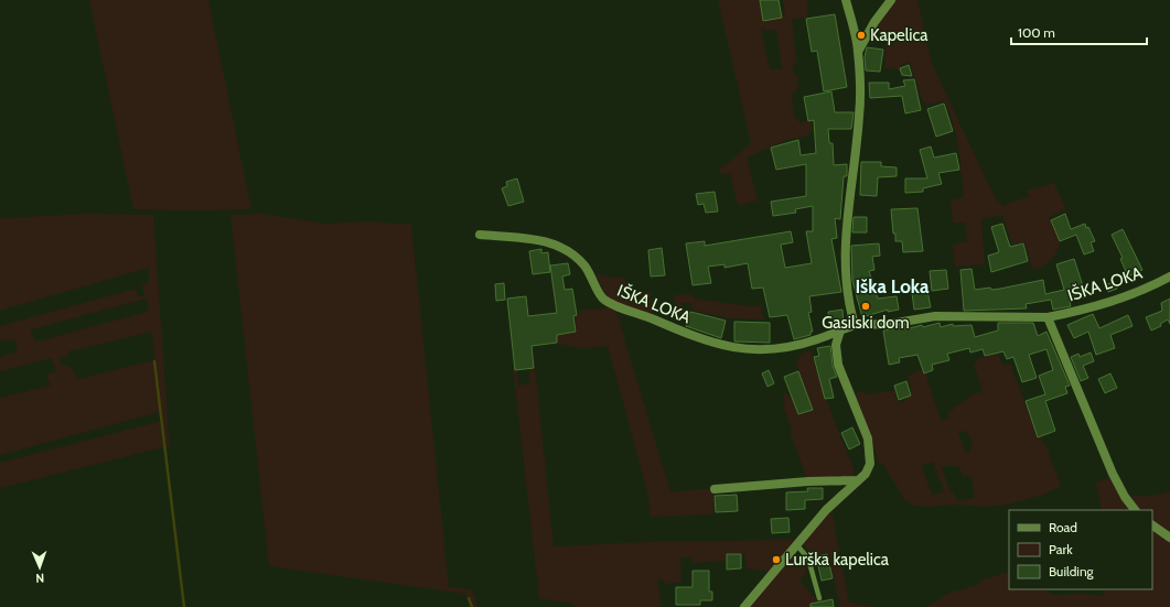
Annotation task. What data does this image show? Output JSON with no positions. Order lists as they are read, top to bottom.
{
  "streets": {
    "street": ["IŠKA LOKA"]
  },
  "districts": ["Iška Loka"],
  "places": ["Kapelica", "Gasilski dom", "Lurška kapelica"],
  "legend": ["Road", "Park", "Building"],
  "scale_bar": "100 m",
  "north": "bottom"
}
